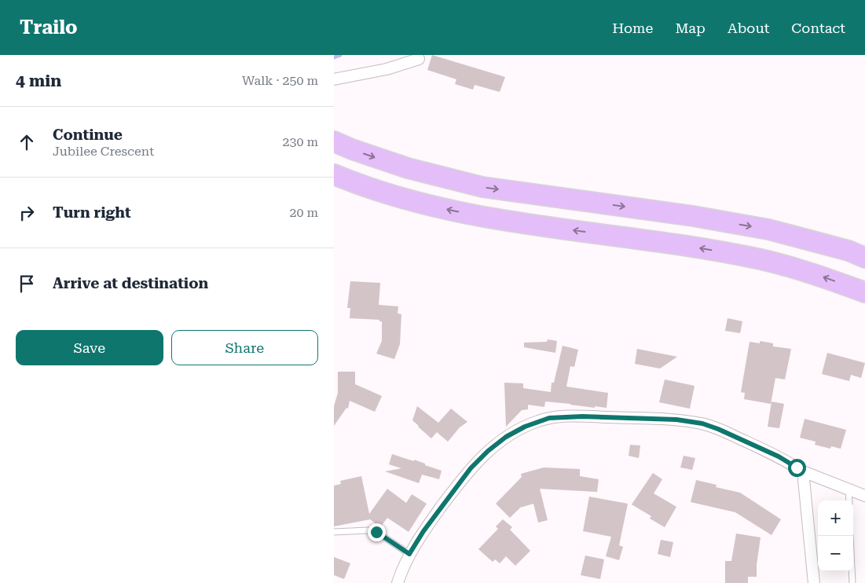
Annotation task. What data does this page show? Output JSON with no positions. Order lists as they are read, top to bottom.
{
  "page": {
    "header": "Trailo",
    "nav": [
      "Home",
      "Map",
      "About",
      "Contact"
    ],
    "heading": ["4 min", "Walk · 250 m"],
    "list": [
      ["Continue", "Jubilee Crescent", "230 m"],
      ["Turn right", "20 m"],
      "Arrive at destination"
    ],
    "buttons": ["Save", "Share"],
    "map_buttons": ["+", "−"]
  }
}
